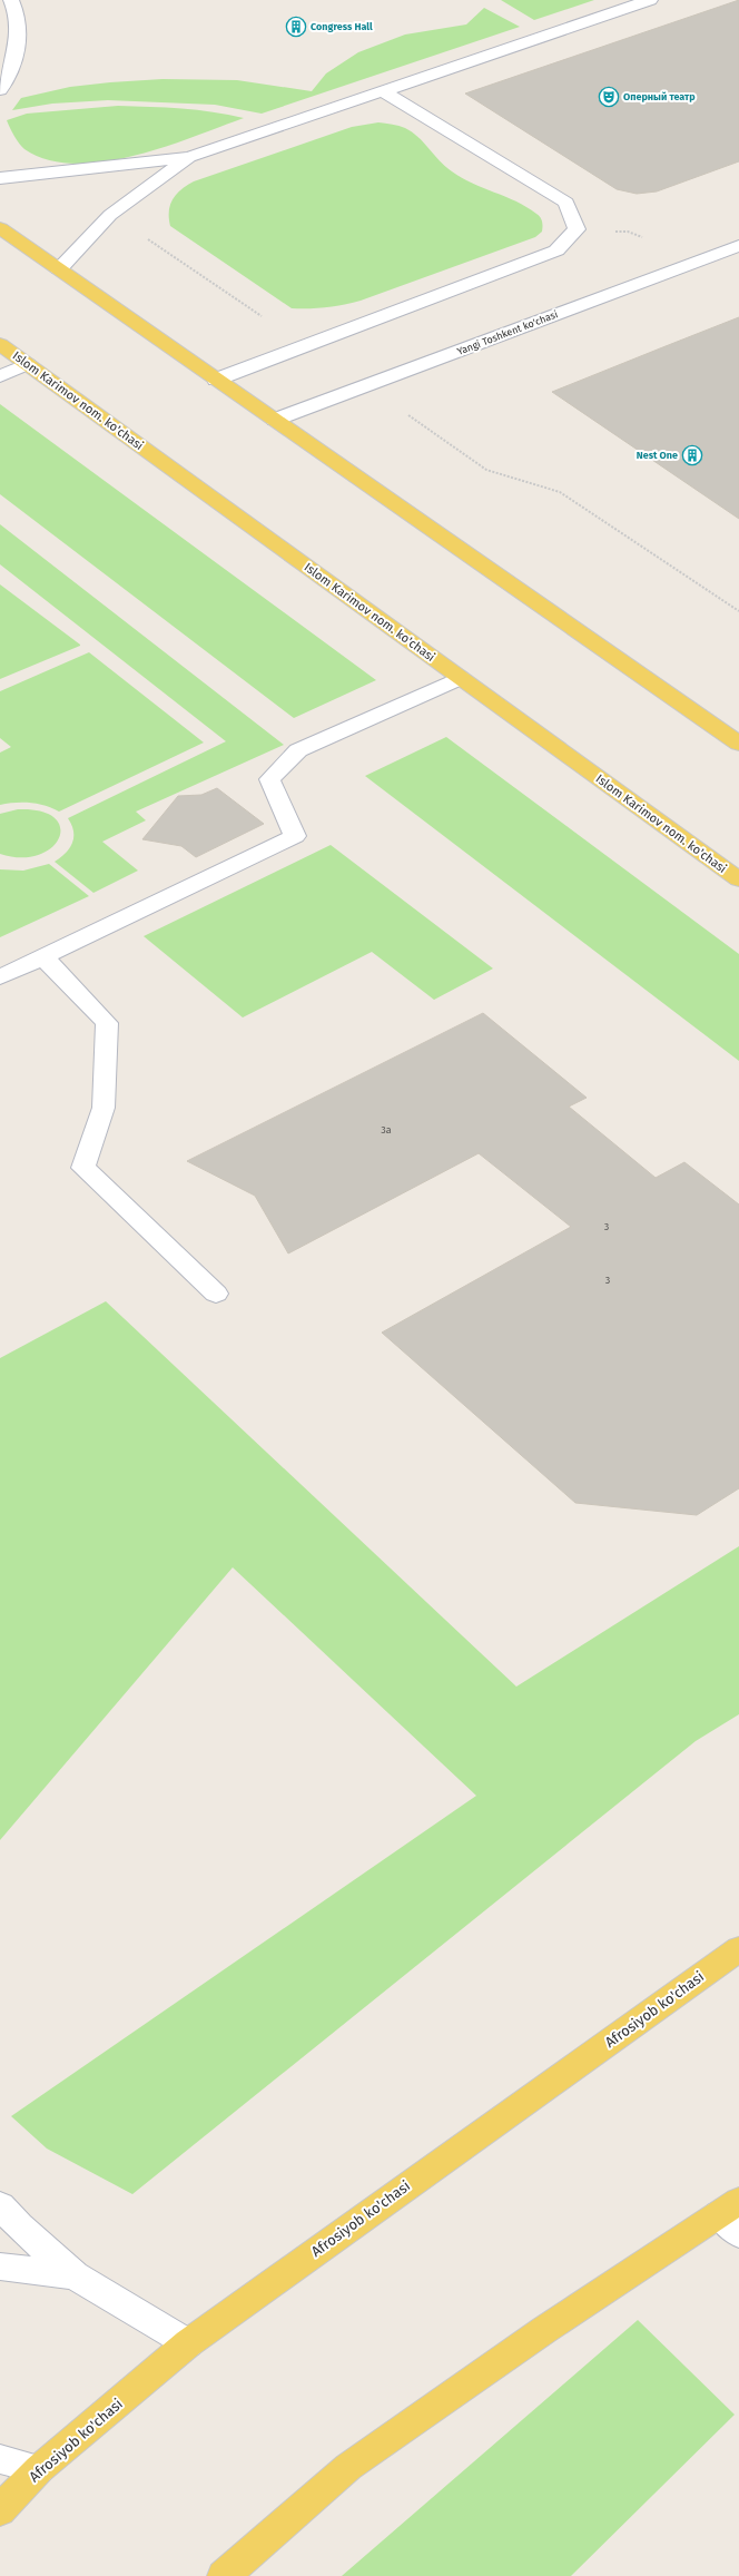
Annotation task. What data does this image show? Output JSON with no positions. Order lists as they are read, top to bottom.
{
  "streets": {
    "main road": ["Islom Karimov nom. ko'chasi", "Afrosiyob ko'chasi"],
    "street": ["Yangi Toshkent ko'chasi"]
  },
  "places": {
    "building": ["Congress Hall", "Nest One"],
    "theatre": ["Оперный театр"]
  },
  "house_numbers": ["3a", "3", "3"]
}
